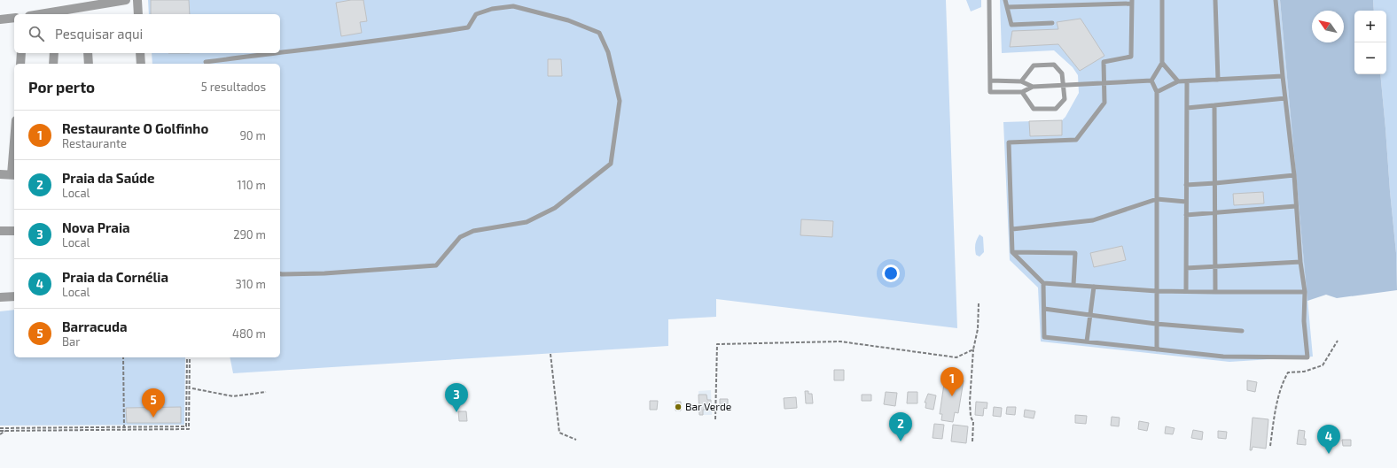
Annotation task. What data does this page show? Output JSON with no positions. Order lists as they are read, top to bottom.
{
  "places": ["Bar Verde"],
  "north": "top left",
  "page": {
    "map_buttons": ["+", "−"],
    "search": "Pesquisar aqui",
    "heading": ["Por perto", "5 resultados"],
    "list": [
      {
        "mark": "1",
        "name": "Restaurante O Golfinho",
        "note": "Restaurante",
        "value": "90 m"
      },
      {
        "mark": "2",
        "name": "Praia da Saúde",
        "note": "Local",
        "value": "110 m"
      },
      {
        "mark": "3",
        "name": "Nova Praia",
        "note": "Local",
        "value": "290 m"
      },
      {
        "mark": "4",
        "name": "Praia da Cornélia",
        "note": "Local",
        "value": "310 m"
      },
      {
        "mark": "5",
        "name": "Barracuda",
        "note": "Bar",
        "value": "480 m"
      }
    ],
    "pins": [
      "1",
      "3",
      "5",
      "2",
      "4"
    ]
  }
}
